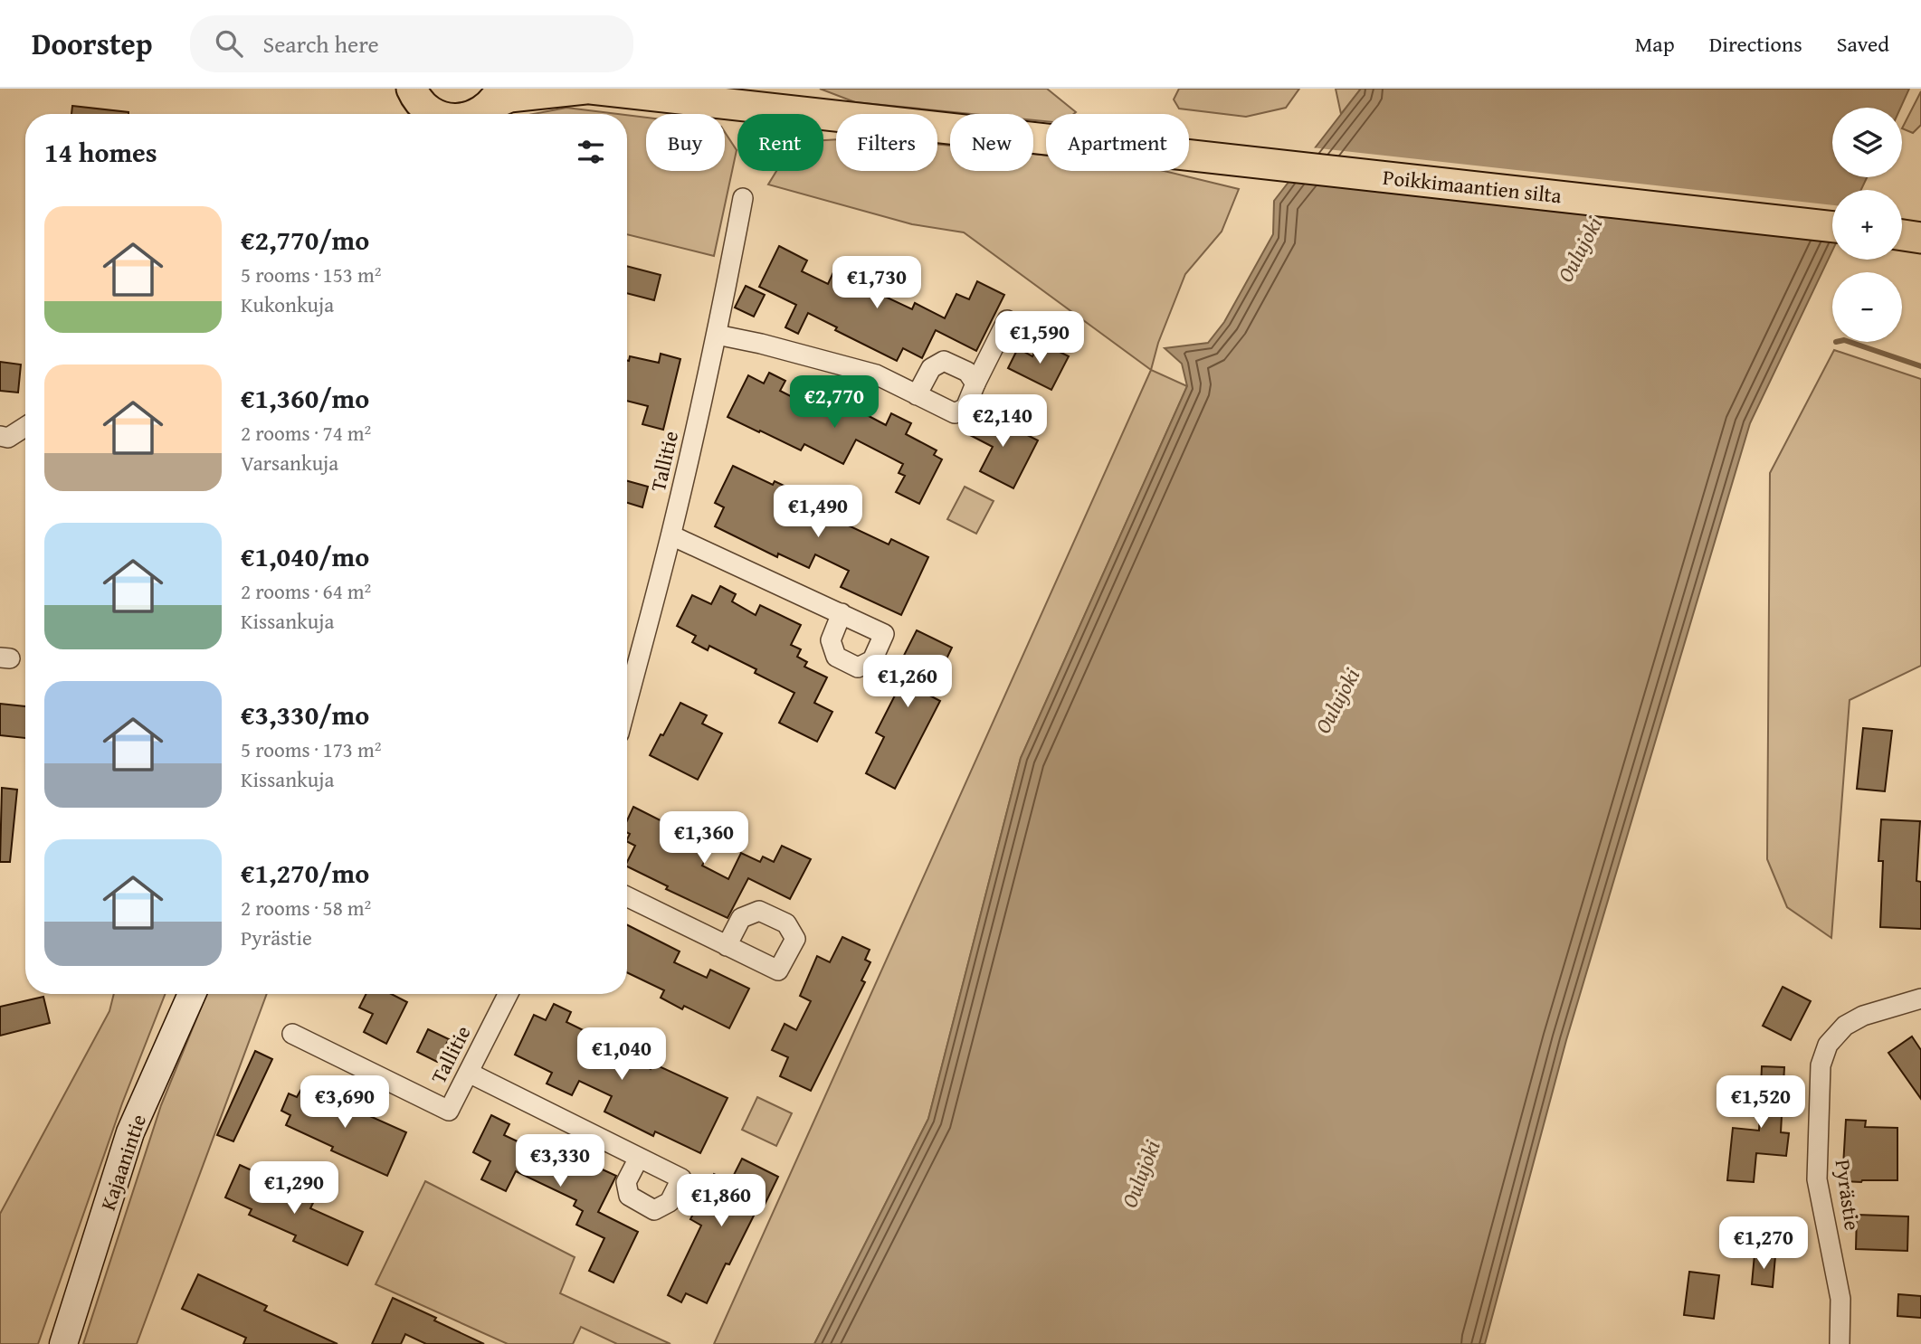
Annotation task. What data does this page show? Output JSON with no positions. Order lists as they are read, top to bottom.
{
  "streets": {
    "main road": ["Poikkimaantien silta", "Kajaanintie"],
    "street": ["Tallitie", "Pyrästie"]
  },
  "water": ["Oulujoki"],
  "page": {
    "header": "Doorstep",
    "search": "Search here",
    "nav": ["Map", "Directions", "Saved"],
    "map_buttons": ["+", "−"],
    "chip": [
      "Buy",
      "Rent",
      "Filters",
      "New",
      "Apartment"
    ],
    "heading": "14 homes",
    "list": [
      {
        "name": "€2,770/mo",
        "note": "5 rooms · 153 m² · Kukonkuja"
      },
      {
        "name": "€1,360/mo",
        "note": "2 rooms · 74 m² · Varsankuja"
      },
      {
        "name": "€1,040/mo",
        "note": "2 rooms · 64 m² · Kissankuja"
      },
      {
        "name": "€3,330/mo",
        "note": "5 rooms · 173 m² · Kissankuja"
      },
      {
        "name": "€1,270/mo",
        "note": "2 rooms · 58 m² · Pyrästie"
      }
    ],
    "price": [
      "€1,730",
      "€1,590",
      "€2,770",
      "€2,140",
      "€1,490",
      "€1,260",
      "€1,360",
      "€1,040",
      "€3,690",
      "€1,520",
      "€3,330",
      "€1,290",
      "€1,860",
      "€1,270"
    ]
  }
}
